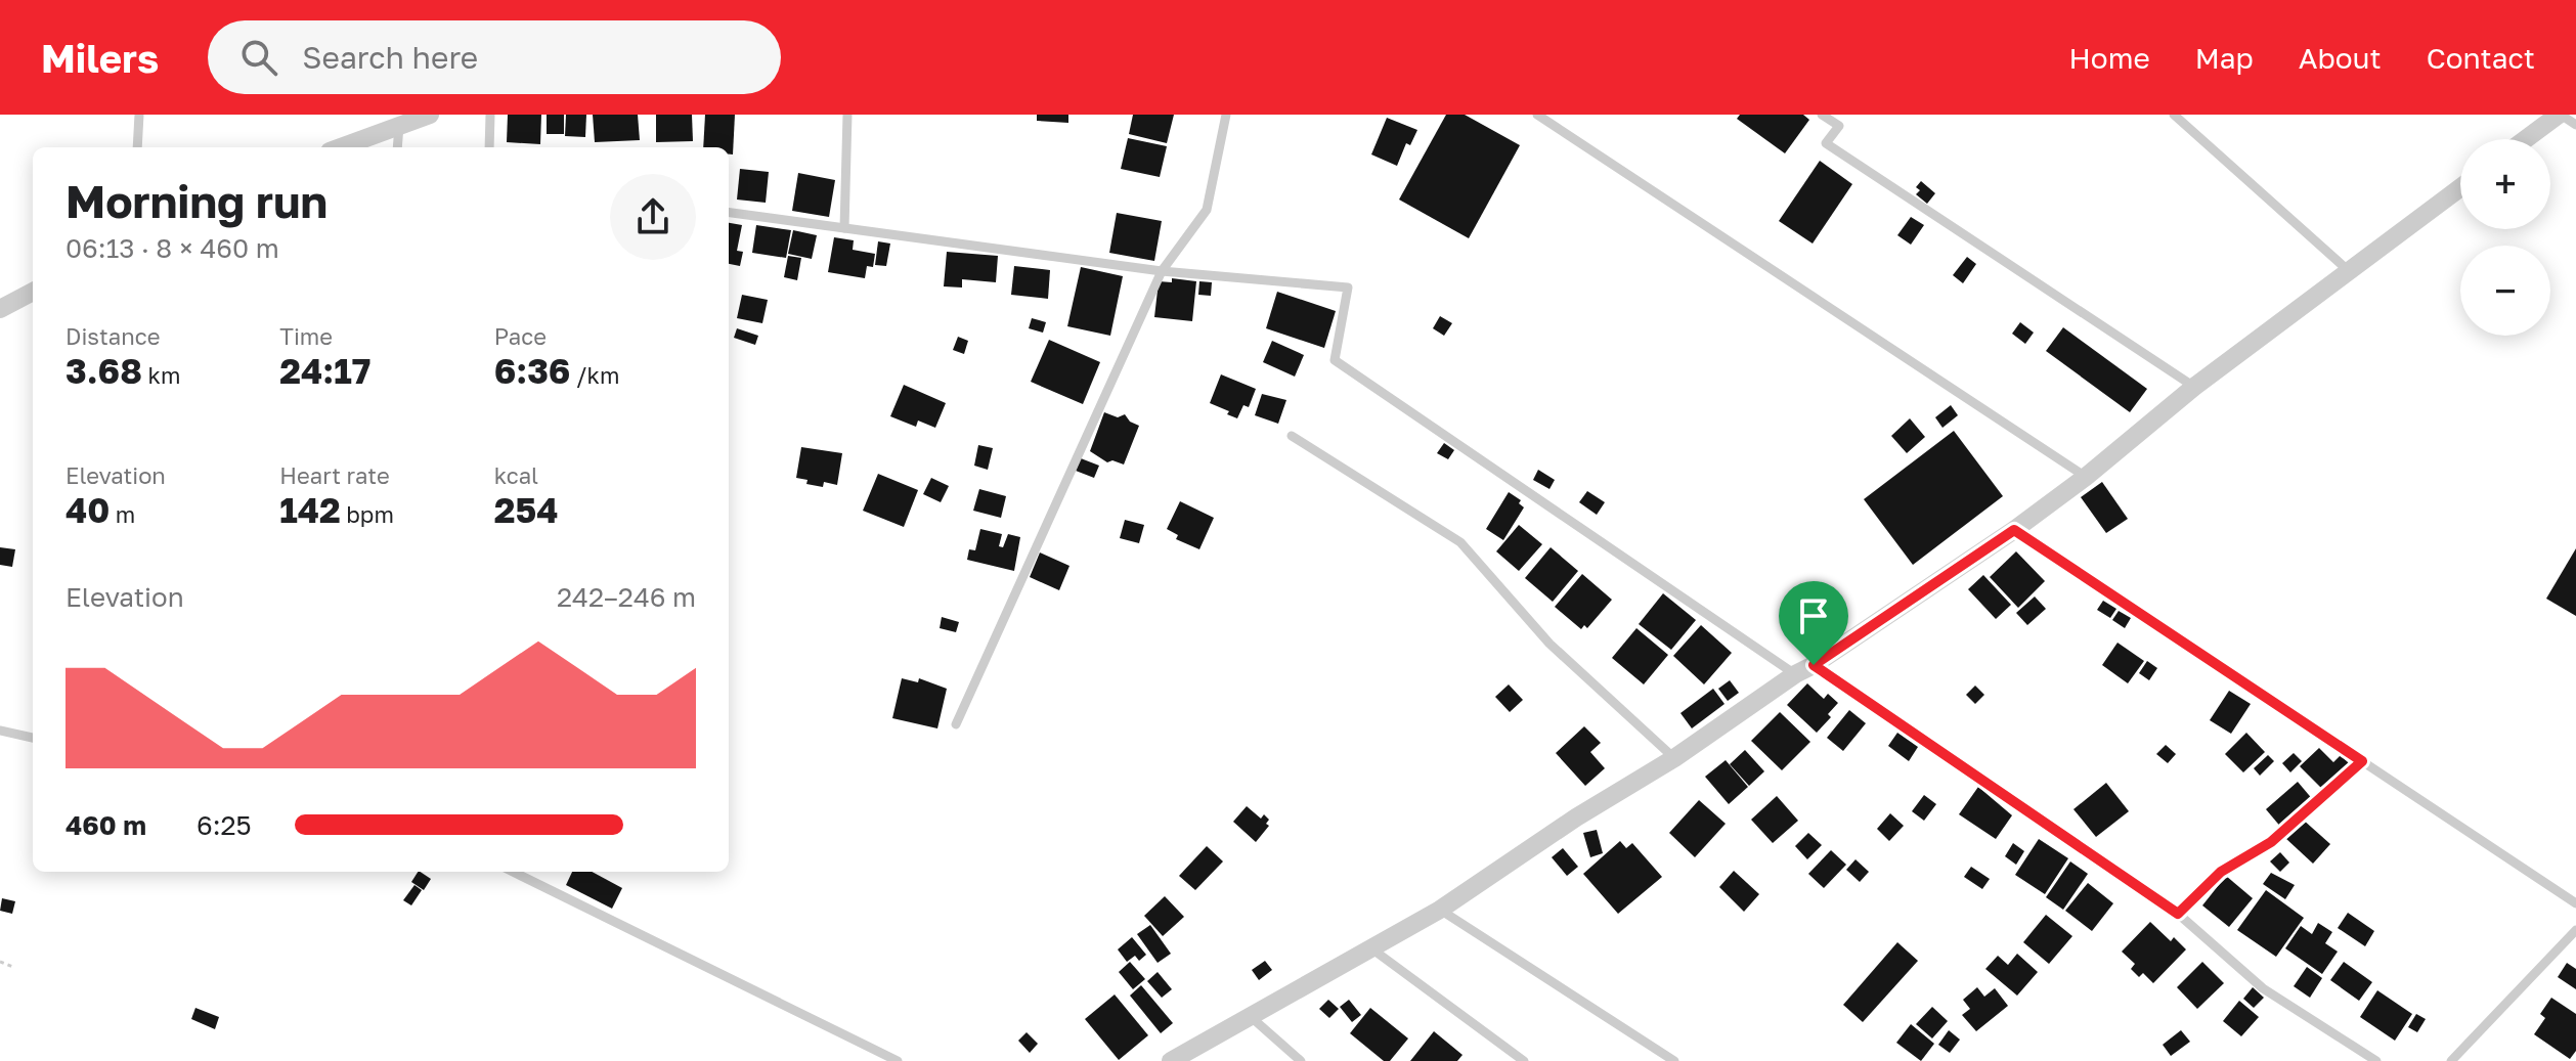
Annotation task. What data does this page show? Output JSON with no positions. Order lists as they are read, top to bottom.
{
  "page": {
    "header": "Milers",
    "search": "Search here",
    "nav": [
      "Home",
      "Map",
      "About",
      "Contact"
    ],
    "map_buttons": ["+", "−"],
    "heading": ["Morning run", "06:13 · 8 × 460 m"],
    "stats": [
      ["Distance", "3.68 km"],
      ["Time", "24:17"],
      ["Pace", "6:36 /km"],
      ["Elevation", "40 m"],
      ["Heart rate", "142 bpm"],
      ["kcal", "254"]
    ],
    "chart": ["Elevation", "242–246 m"],
    "list": [
      {
        "name": "460 m",
        "note": "6:25"
      }
    ]
  }
}
